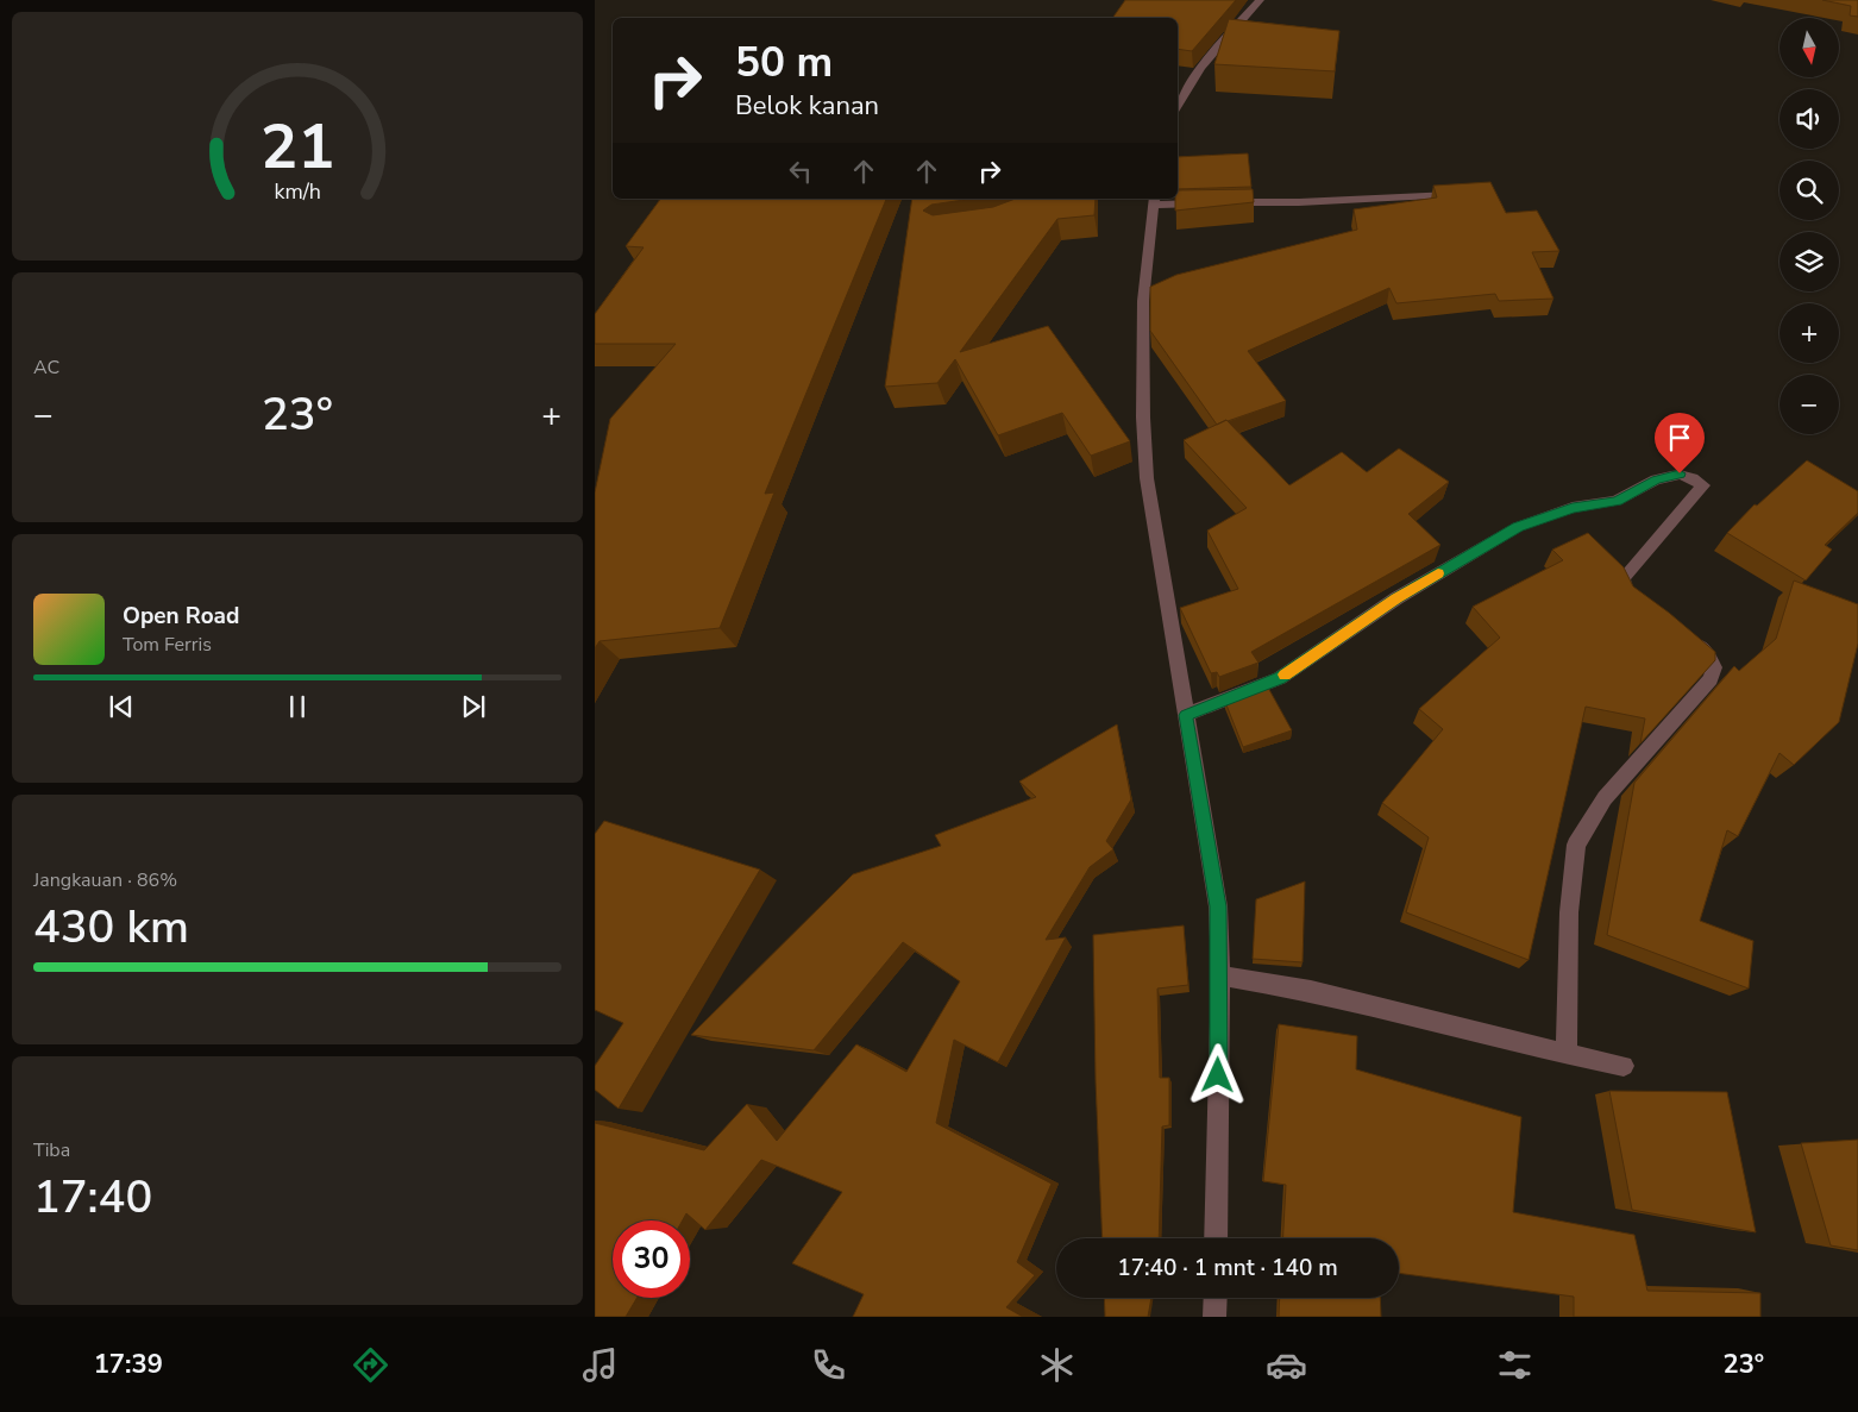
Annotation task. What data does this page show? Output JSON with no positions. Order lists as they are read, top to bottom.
{
  "north": "bottom",
  "page": {
    "map_buttons": ["+", "−"],
    "turn": ["50 m", "Belok kanan"],
    "tile": [
      "AC",
      ["Jangkauan · 86%", "430 km"],
      ["Tiba", "17:40"]
    ],
    "heat": ["−", "23°", "+"],
    "song": ["Open Road", "Tom Ferris"],
    "limit": "30",
    "trip": "17:40 · 1 mnt · 140 m",
    "tabs": ["17:39", "23°"],
    "gauge": ["21", "km/h"]
  }
}
